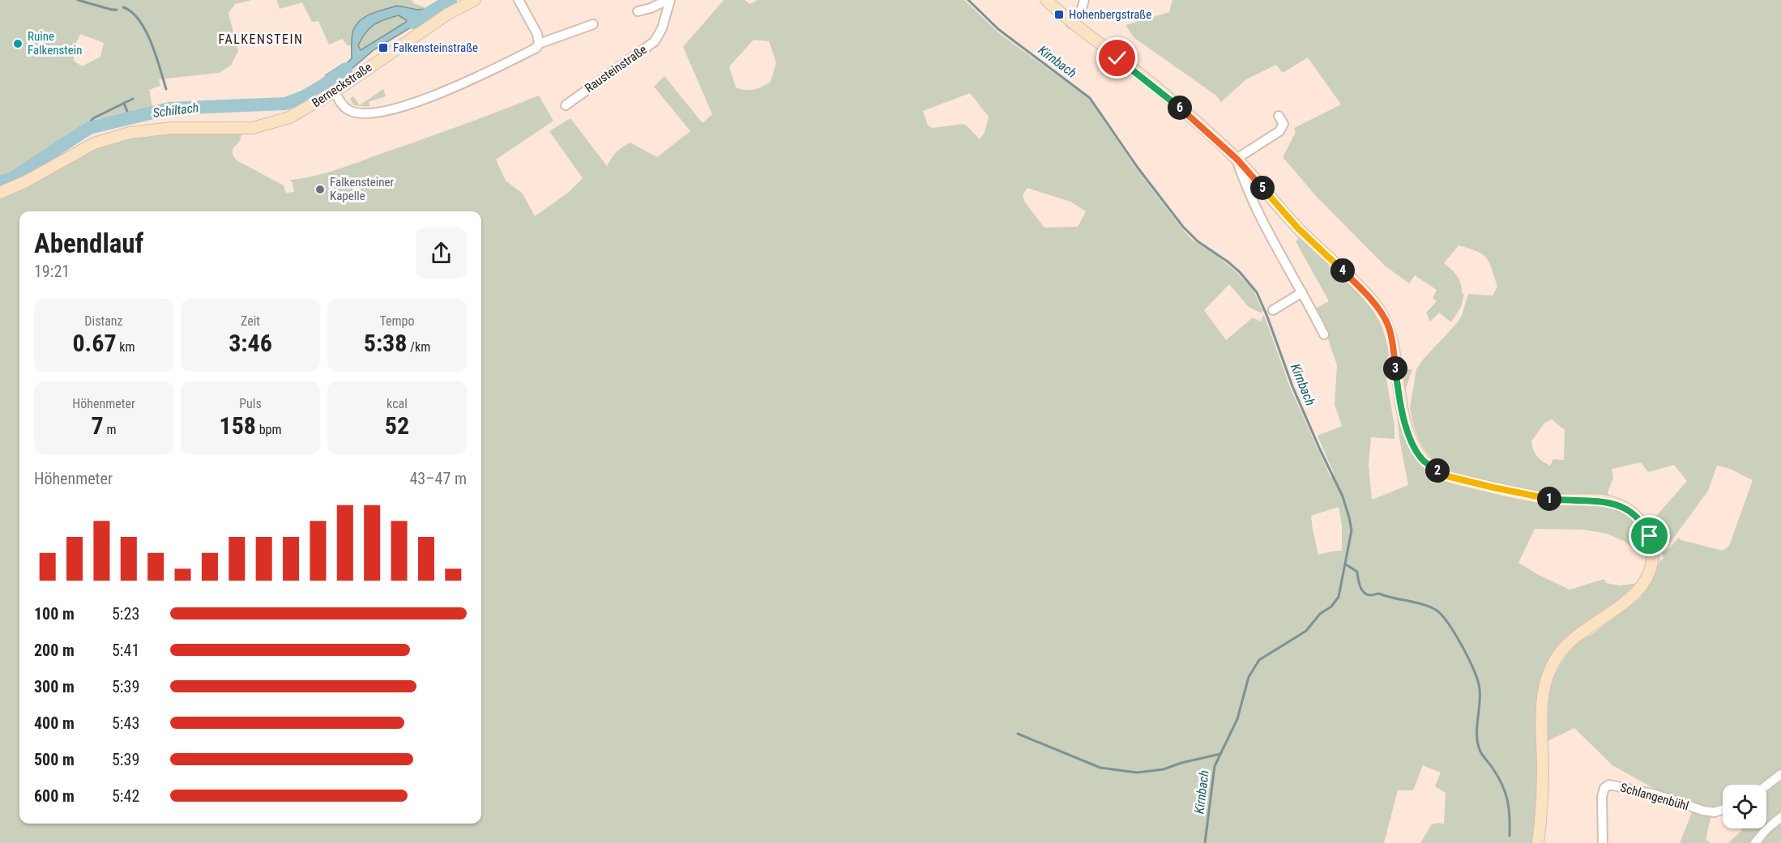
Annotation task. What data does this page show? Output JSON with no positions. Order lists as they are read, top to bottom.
{
  "streets": {
    "main road": ["Berneckstraße"],
    "street": ["Rausteinstraße", "Schlangenbühl"]
  },
  "districts": ["FALKENSTEIN"],
  "water": ["Kirnbach", "Schiltach"],
  "places": {
    "transit": ["Hohenbergstraße", "Falkensteinstraße"],
    "other": ["Ruine Falkenstein", "Falkensteiner Kapelle"]
  },
  "page": {
    "pins": [
      "6",
      "5",
      "4",
      "3",
      "2",
      "1"
    ],
    "heading": ["Abendlauf", "19:21"],
    "stats": [
      ["Distanz", "0.67 km"],
      ["Zeit", "3:46"],
      ["Tempo", "5:38 /km"],
      ["Höhenmeter", "7 m"],
      ["Puls", "158 bpm"],
      ["kcal", "52"]
    ],
    "chart": ["Höhenmeter", "43–47 m"],
    "list": [
      {
        "name": "100 m",
        "note": "5:23"
      },
      {
        "name": "200 m",
        "note": "5:41"
      },
      {
        "name": "300 m",
        "note": "5:39"
      },
      {
        "name": "400 m",
        "note": "5:43"
      },
      {
        "name": "500 m",
        "note": "5:39"
      },
      {
        "name": "600 m",
        "note": "5:42"
      }
    ]
  }
}
